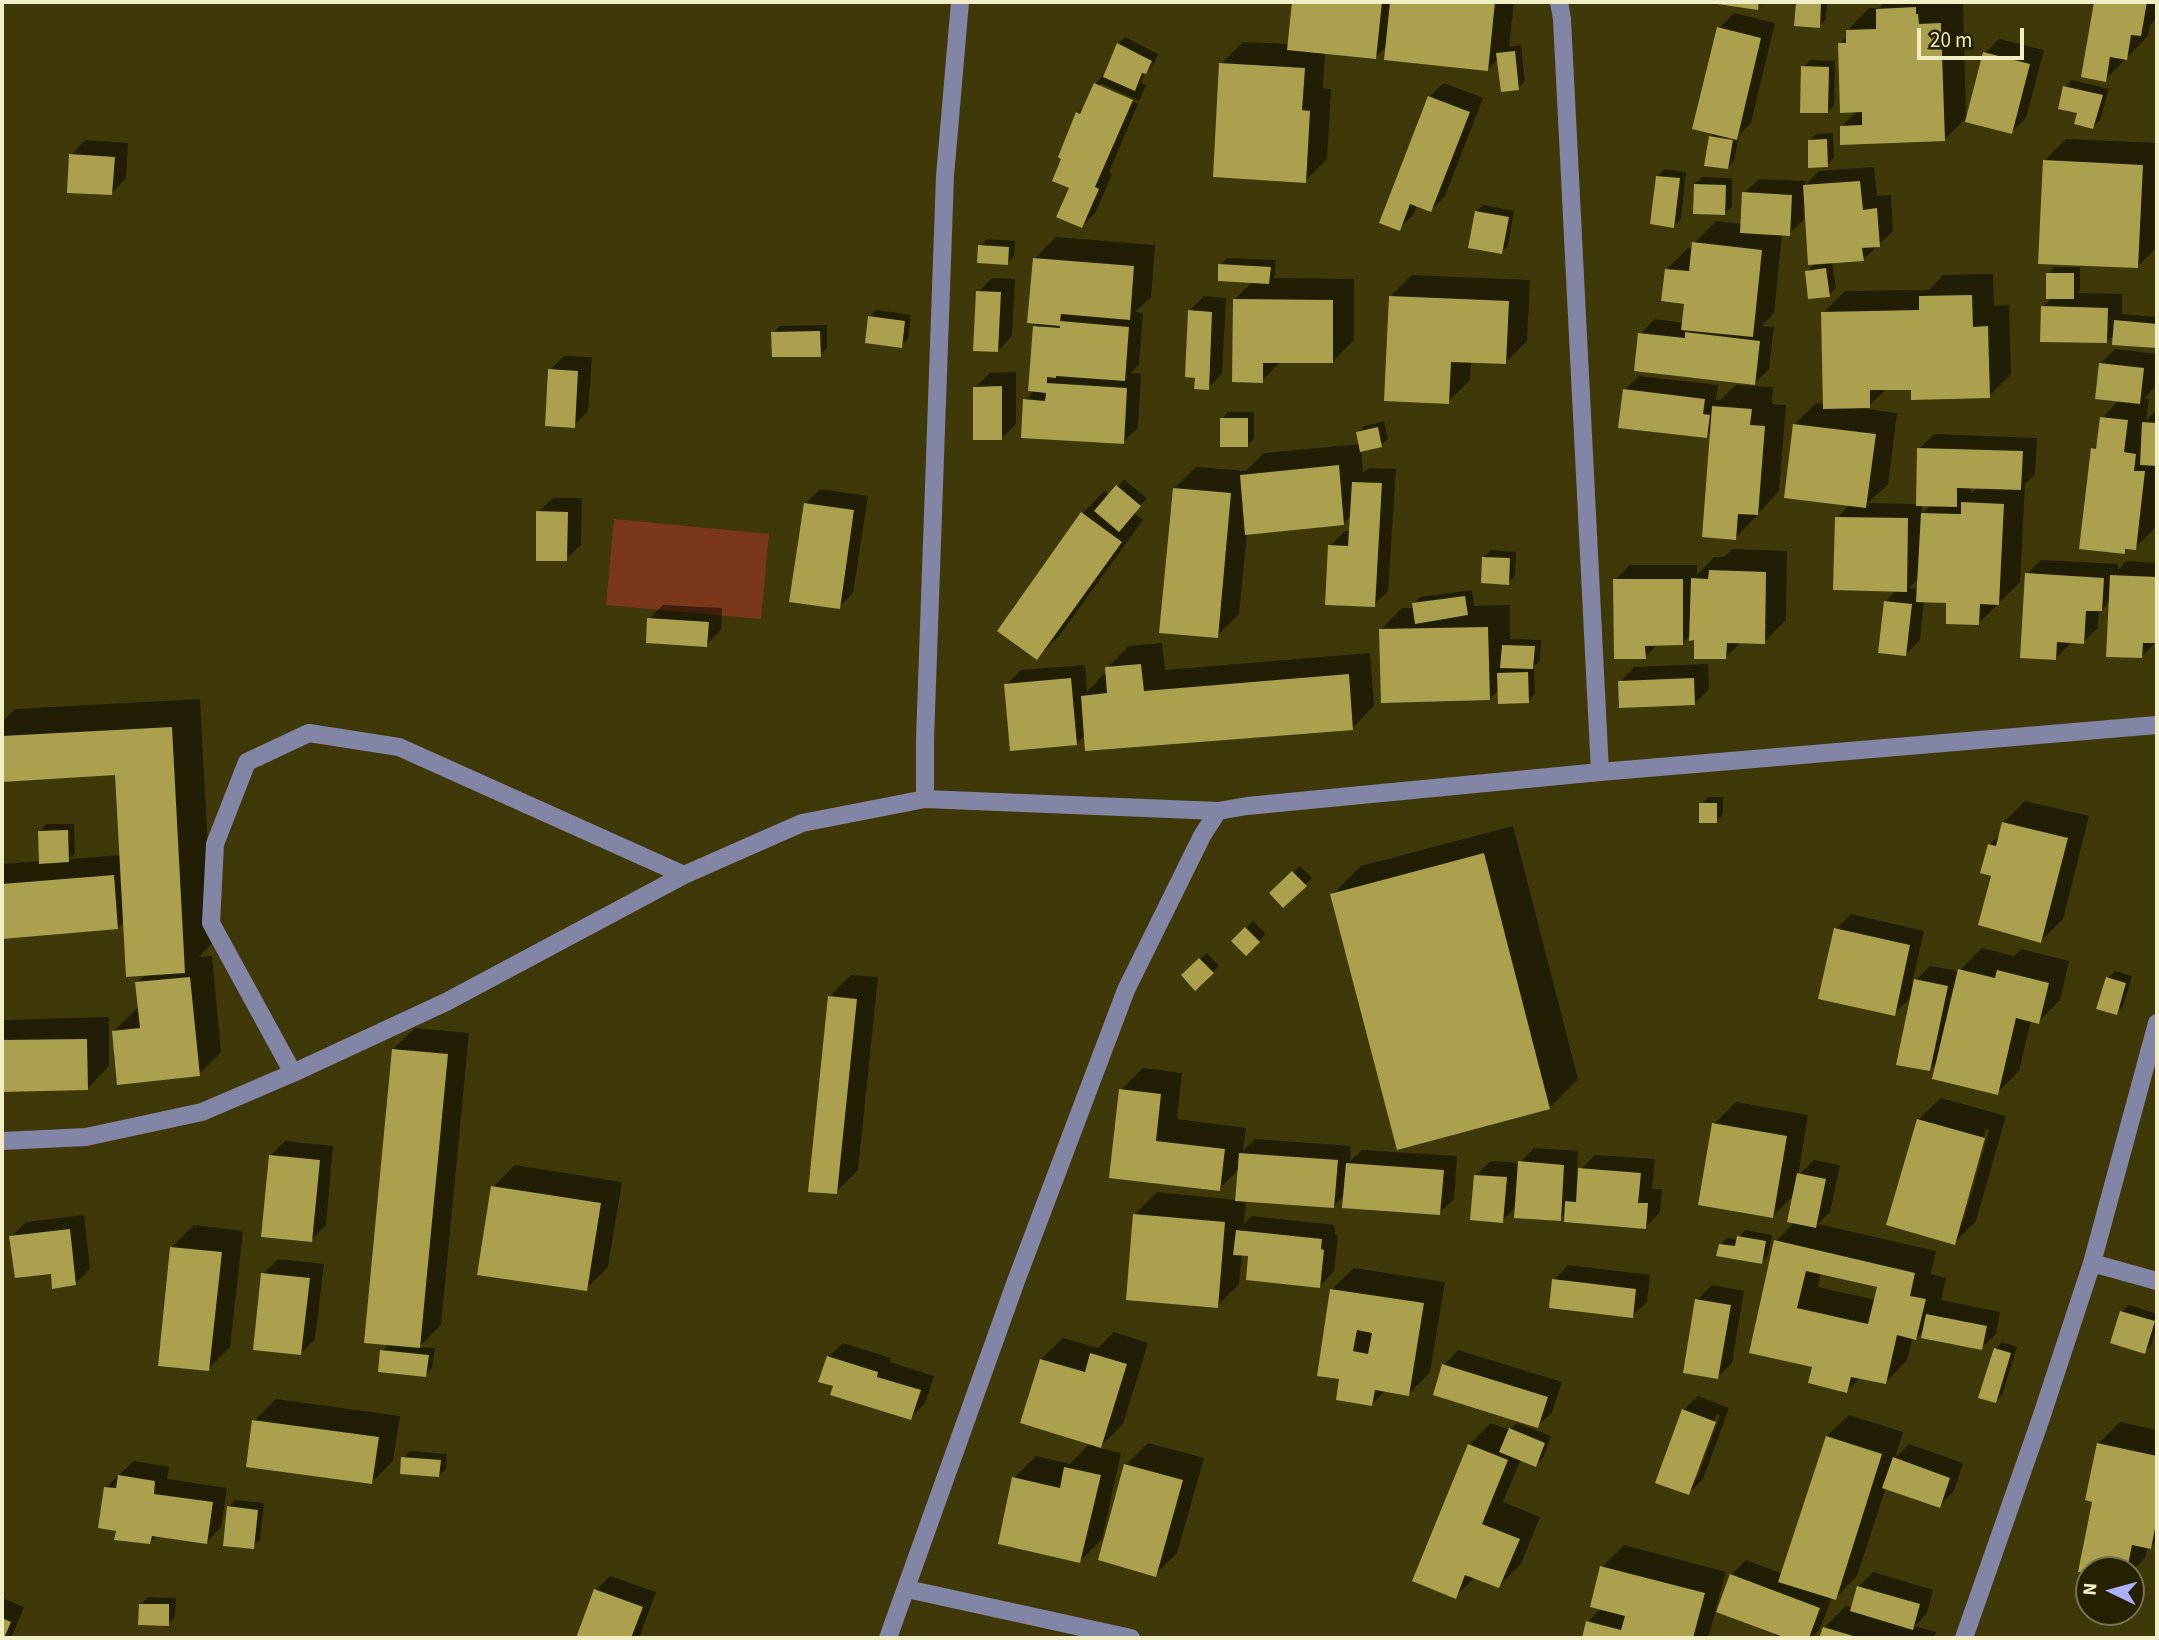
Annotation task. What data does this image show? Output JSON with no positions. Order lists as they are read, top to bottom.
{
  "scale_bar": "20 m",
  "north": "left"
}
